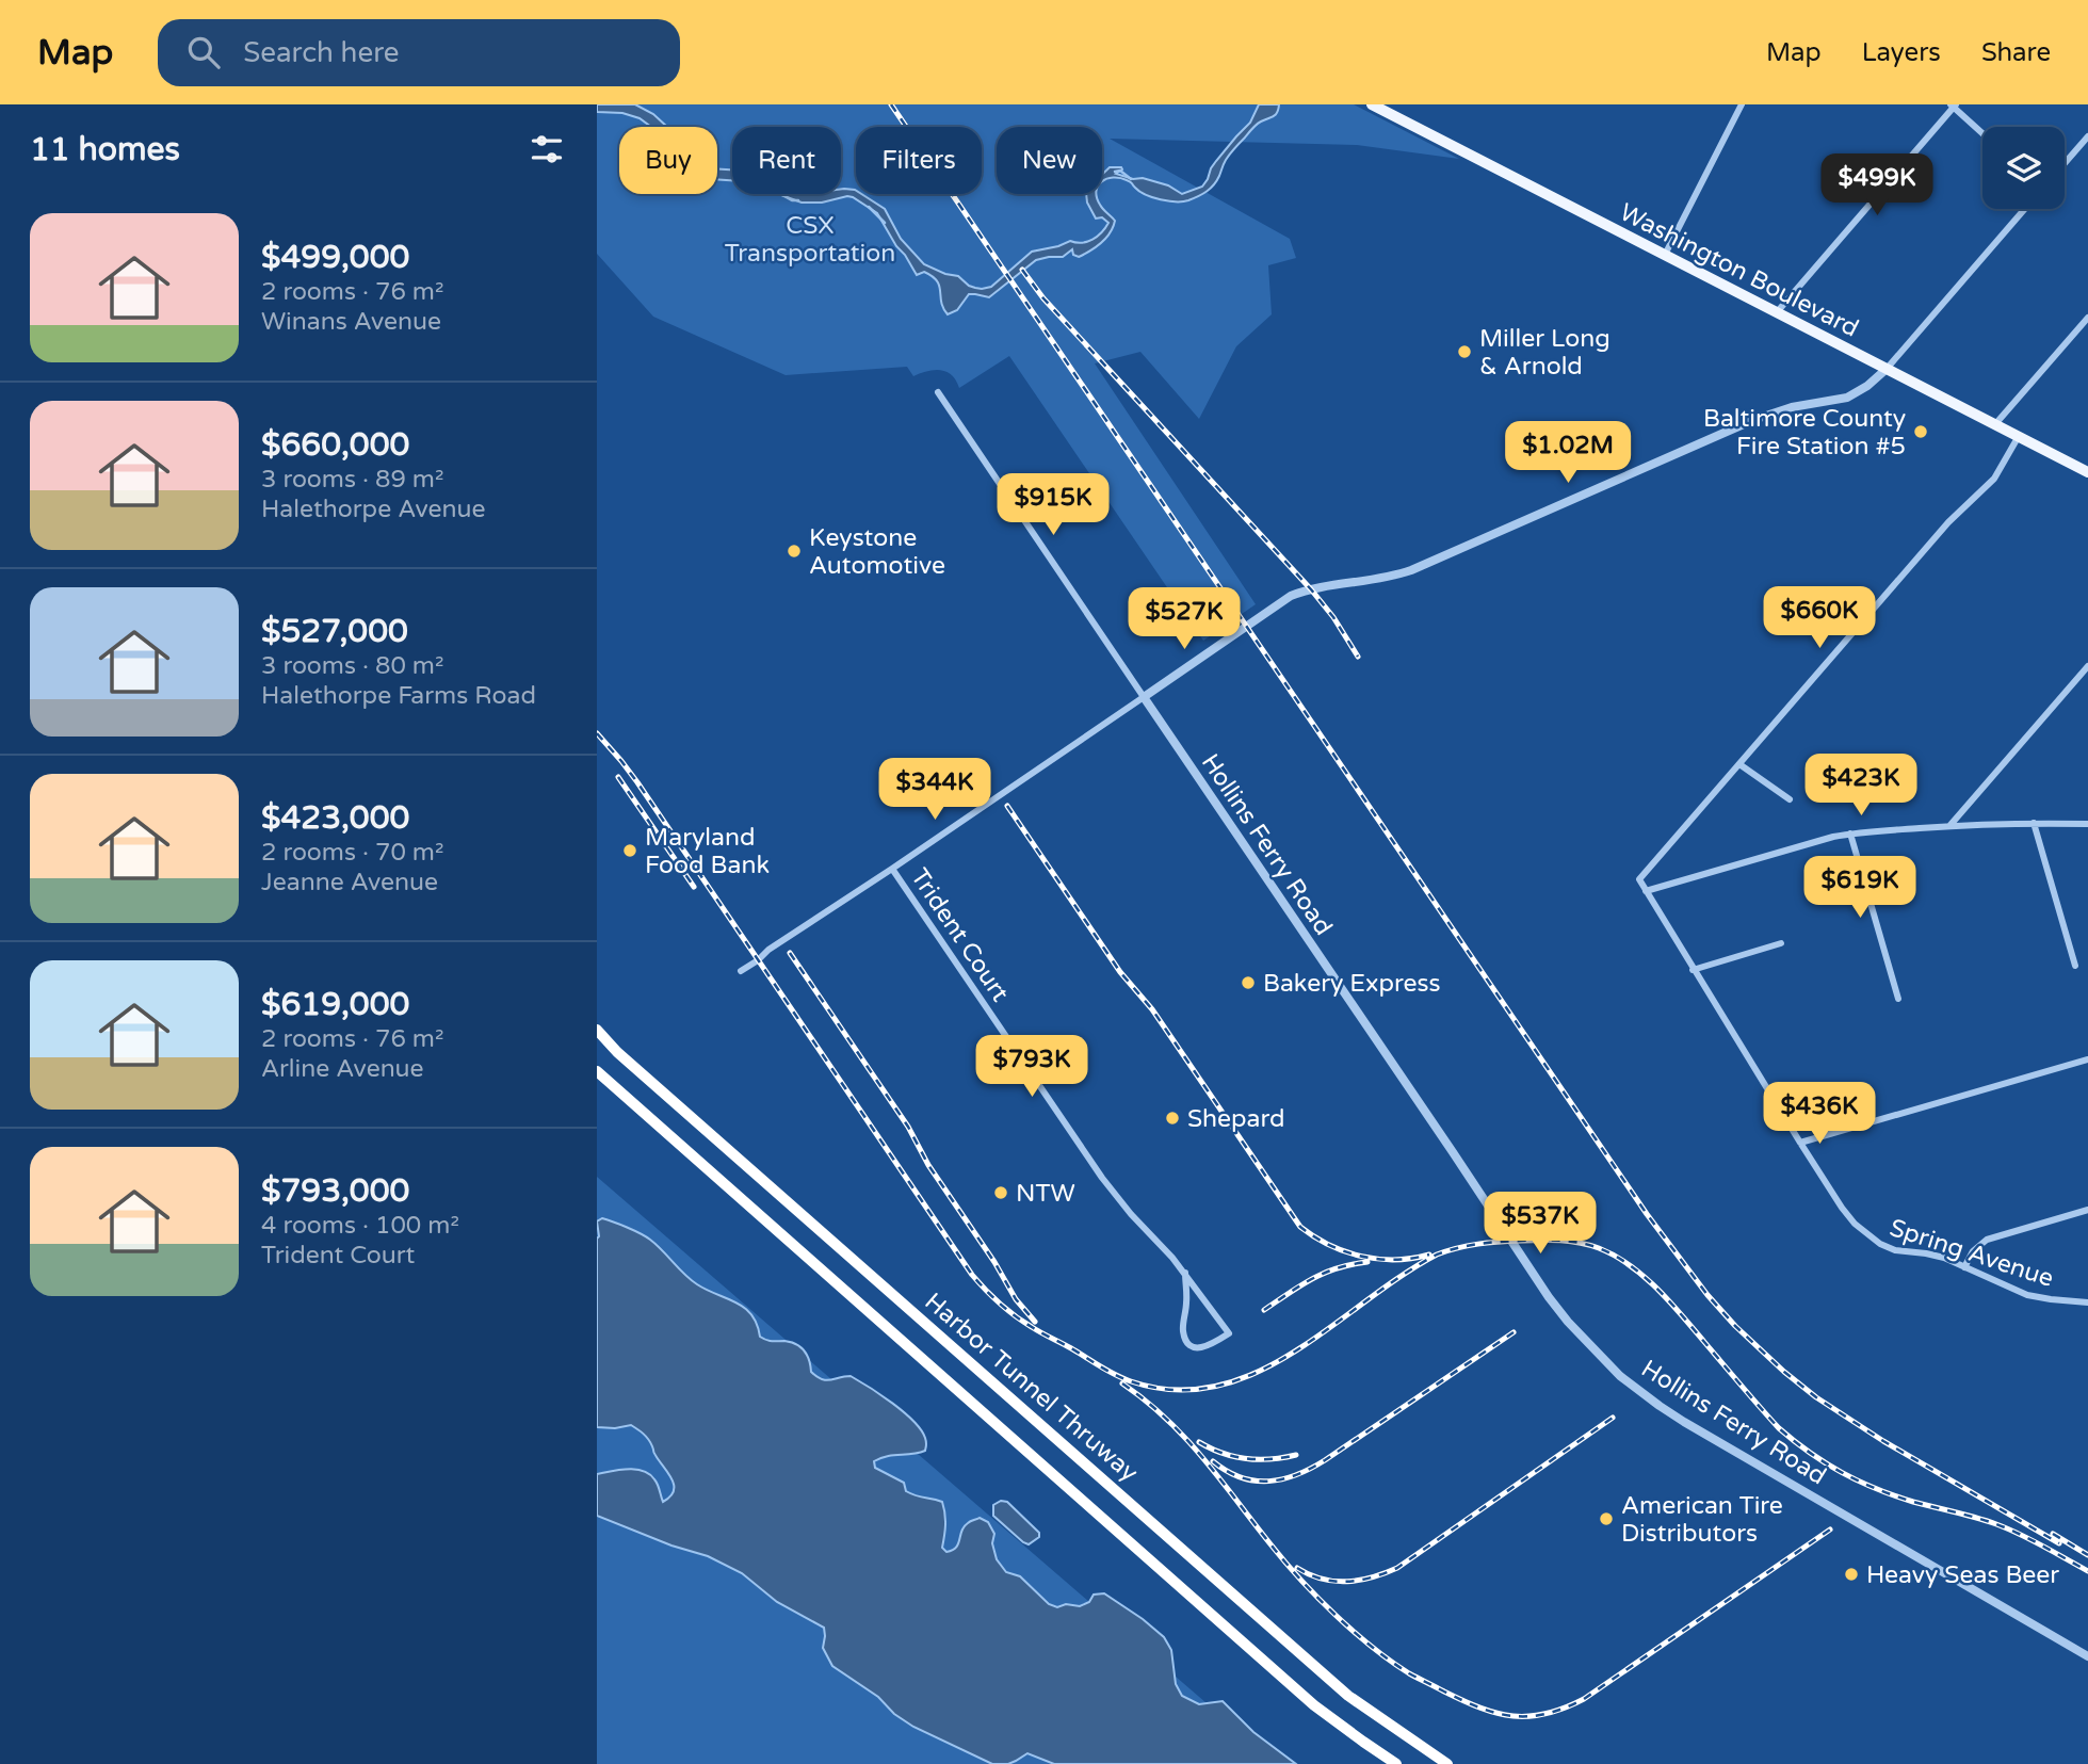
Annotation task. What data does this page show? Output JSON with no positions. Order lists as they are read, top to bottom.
{
  "streets": {
    "highway": ["Harbor Tunnel Thruway"],
    "main road": ["Washington Boulevard"],
    "street": ["Hollins Ferry Road", "Trident Court", "Spring Avenue"]
  },
  "parks": ["CSX Transportation"],
  "places": [
    "Miller Long & Arnold",
    "Baltimore County Fire Station #5",
    "Keystone Automotive",
    "Maryland Food Bank",
    "Bakery Express",
    "Shepard",
    "NTW",
    "American Tire Distributors",
    "Heavy Seas Beer"
  ],
  "page": {
    "header": "Map",
    "search": "Search here",
    "nav": ["Map", "Layers", "Share"],
    "heading": "11 homes",
    "chip": [
      "Buy",
      "Rent",
      "Filters",
      "New"
    ],
    "price": [
      "$499K",
      "$1.02M",
      "$915K",
      "$660K",
      "$527K",
      "$423K",
      "$344K",
      "$619K",
      "$793K",
      "$436K",
      "$537K"
    ],
    "list": [
      {
        "name": "$499,000",
        "note": "2 rooms · 76 m² · Winans Avenue"
      },
      {
        "name": "$660,000",
        "note": "3 rooms · 89 m² · Halethorpe Avenue"
      },
      {
        "name": "$527,000",
        "note": "3 rooms · 80 m² · Halethorpe Farms Road"
      },
      {
        "name": "$423,000",
        "note": "2 rooms · 70 m² · Jeanne Avenue"
      },
      {
        "name": "$619,000",
        "note": "2 rooms · 76 m² · Arline Avenue"
      },
      {
        "name": "$793,000",
        "note": "4 rooms · 100 m² · Trident Court"
      }
    ]
  }
}
